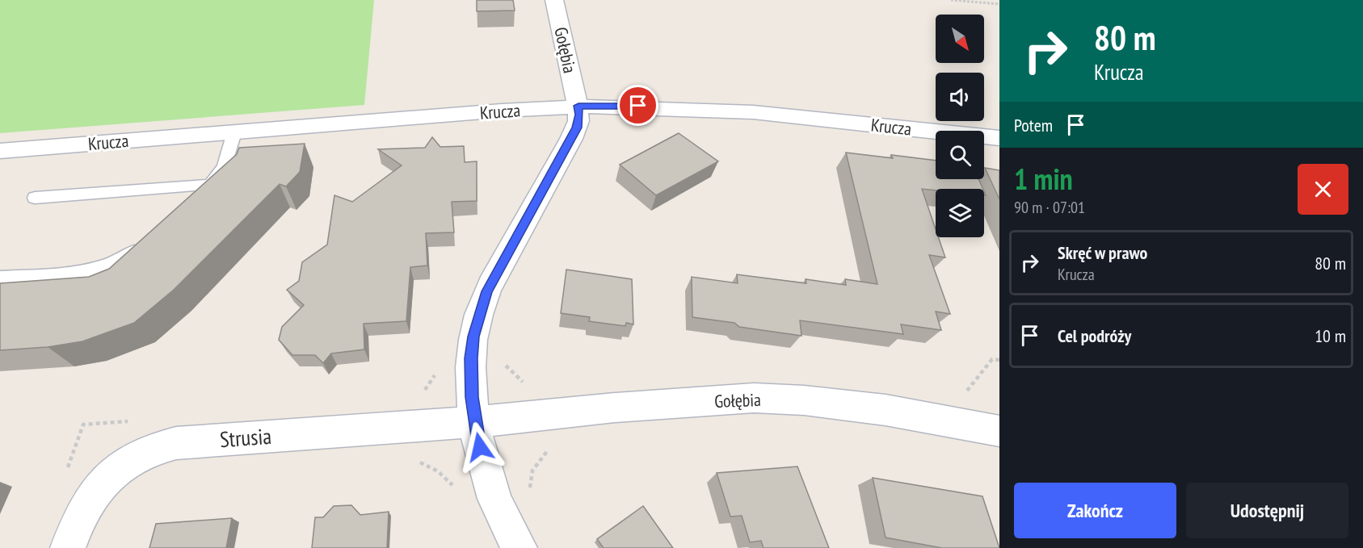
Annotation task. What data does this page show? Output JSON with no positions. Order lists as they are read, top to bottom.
{
  "streets": {
    "street": ["Gołębia", "Krucza", "Strusia"]
  },
  "crossings": [
    ["Gołębia", "Krucza"],
    ["Gołębia", "Strusia"]
  ],
  "north": "bottom right",
  "page": {
    "turn": ["80 m", "Krucza"],
    "then": "Potem",
    "heading": ["1 min", "90 m · 07:01"],
    "list": [
      {
        "name": "Skręć w prawo",
        "note": "Krucza",
        "value": "80 m"
      },
      {
        "name": "Cel podróży",
        "value": "10 m"
      }
    ],
    "buttons": ["Zakończ", "Udostępnij"]
  }
}
